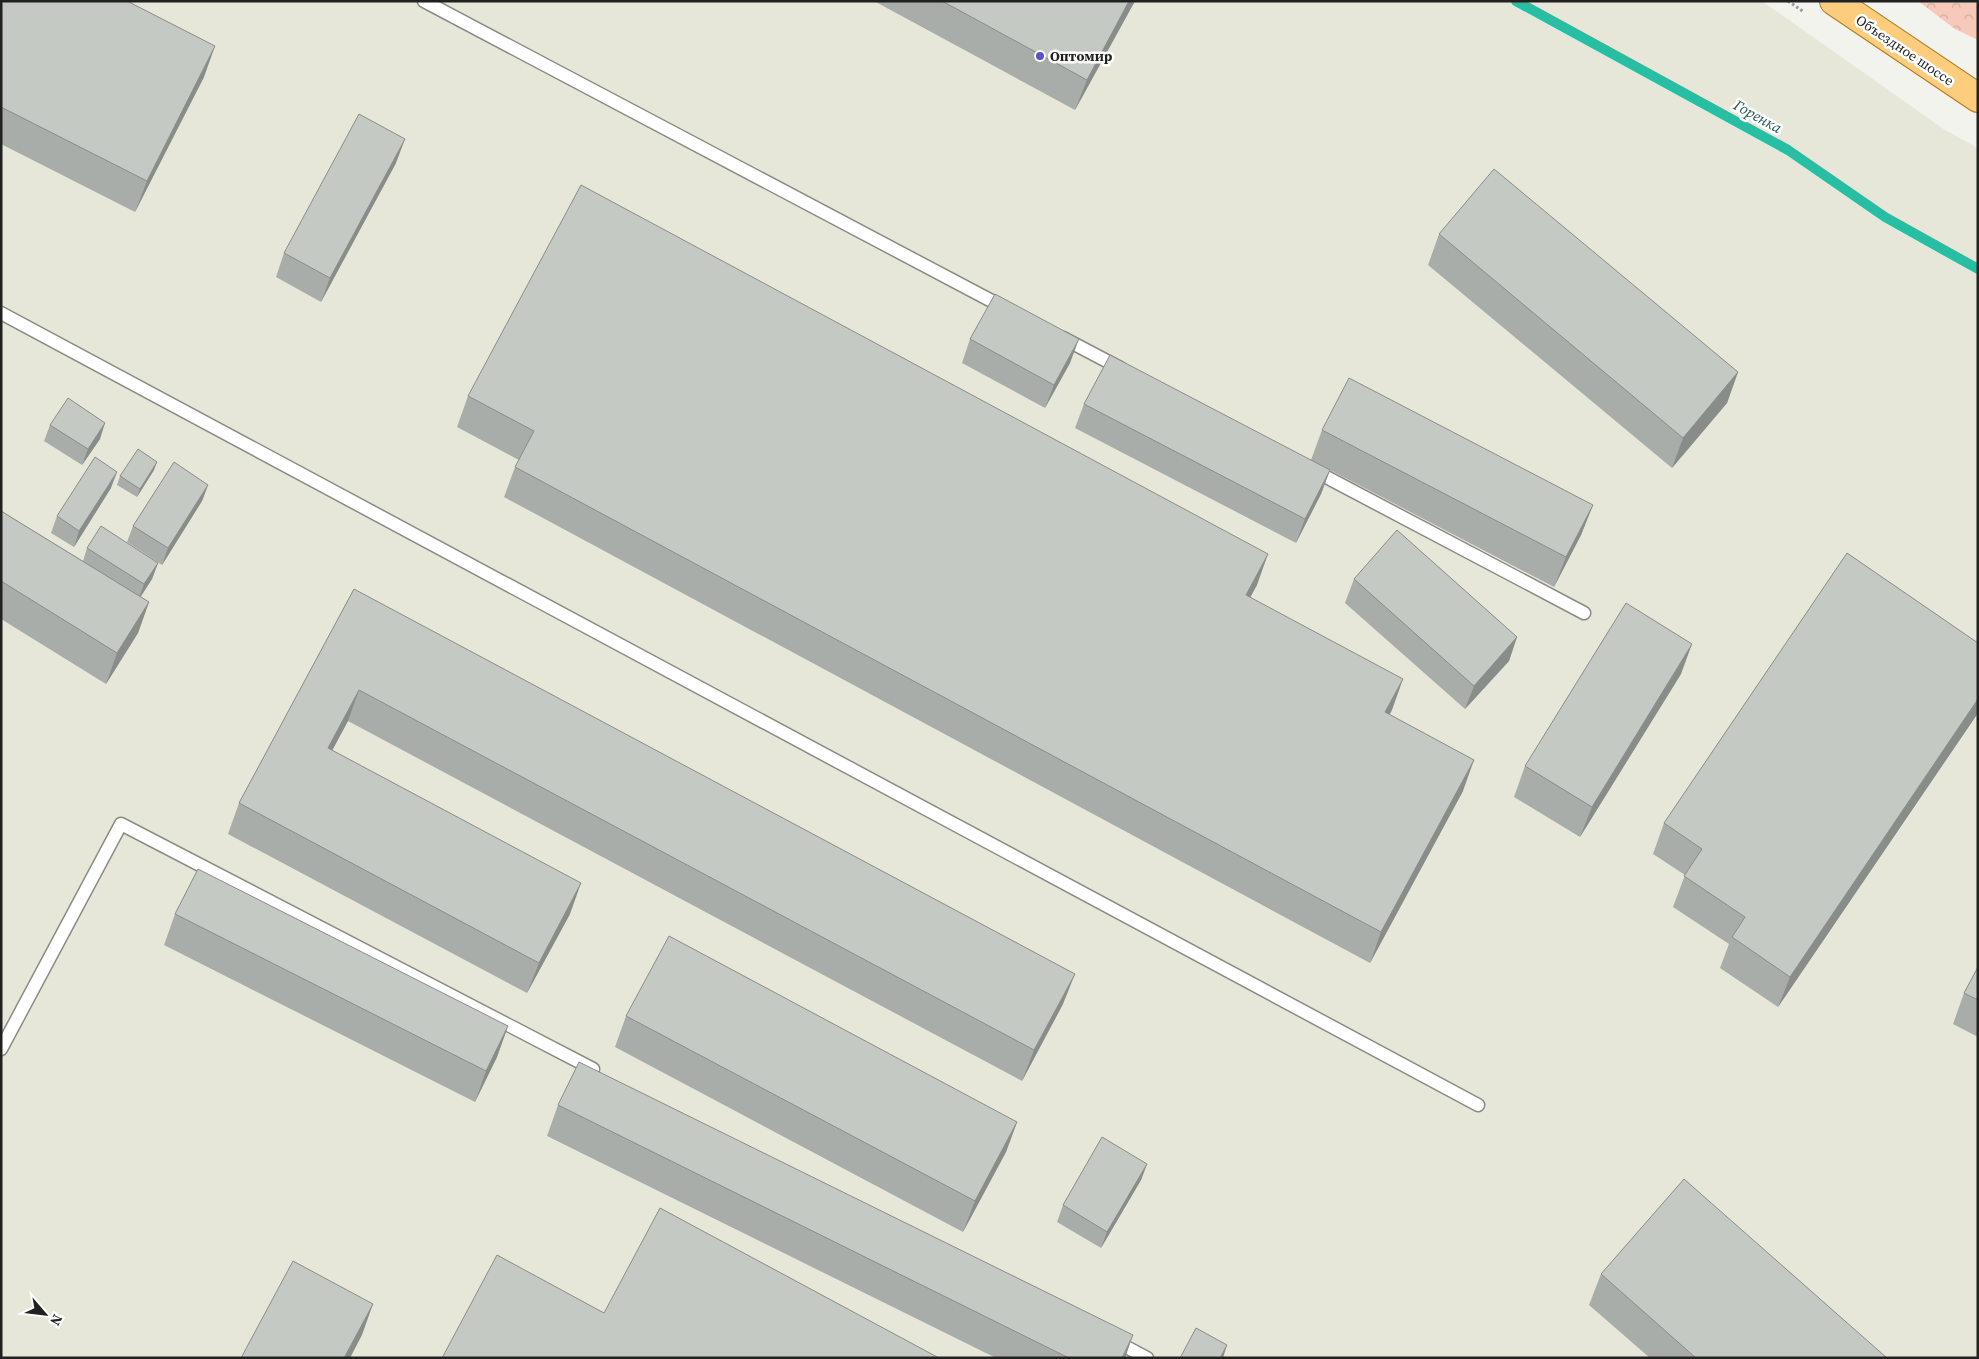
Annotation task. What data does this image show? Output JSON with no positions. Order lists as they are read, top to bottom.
{
  "streets": {
    "main road": ["Объездное шоссе"]
  },
  "water": ["Горенка"],
  "places": ["Оптомир"],
  "north": "bottom right"
}
